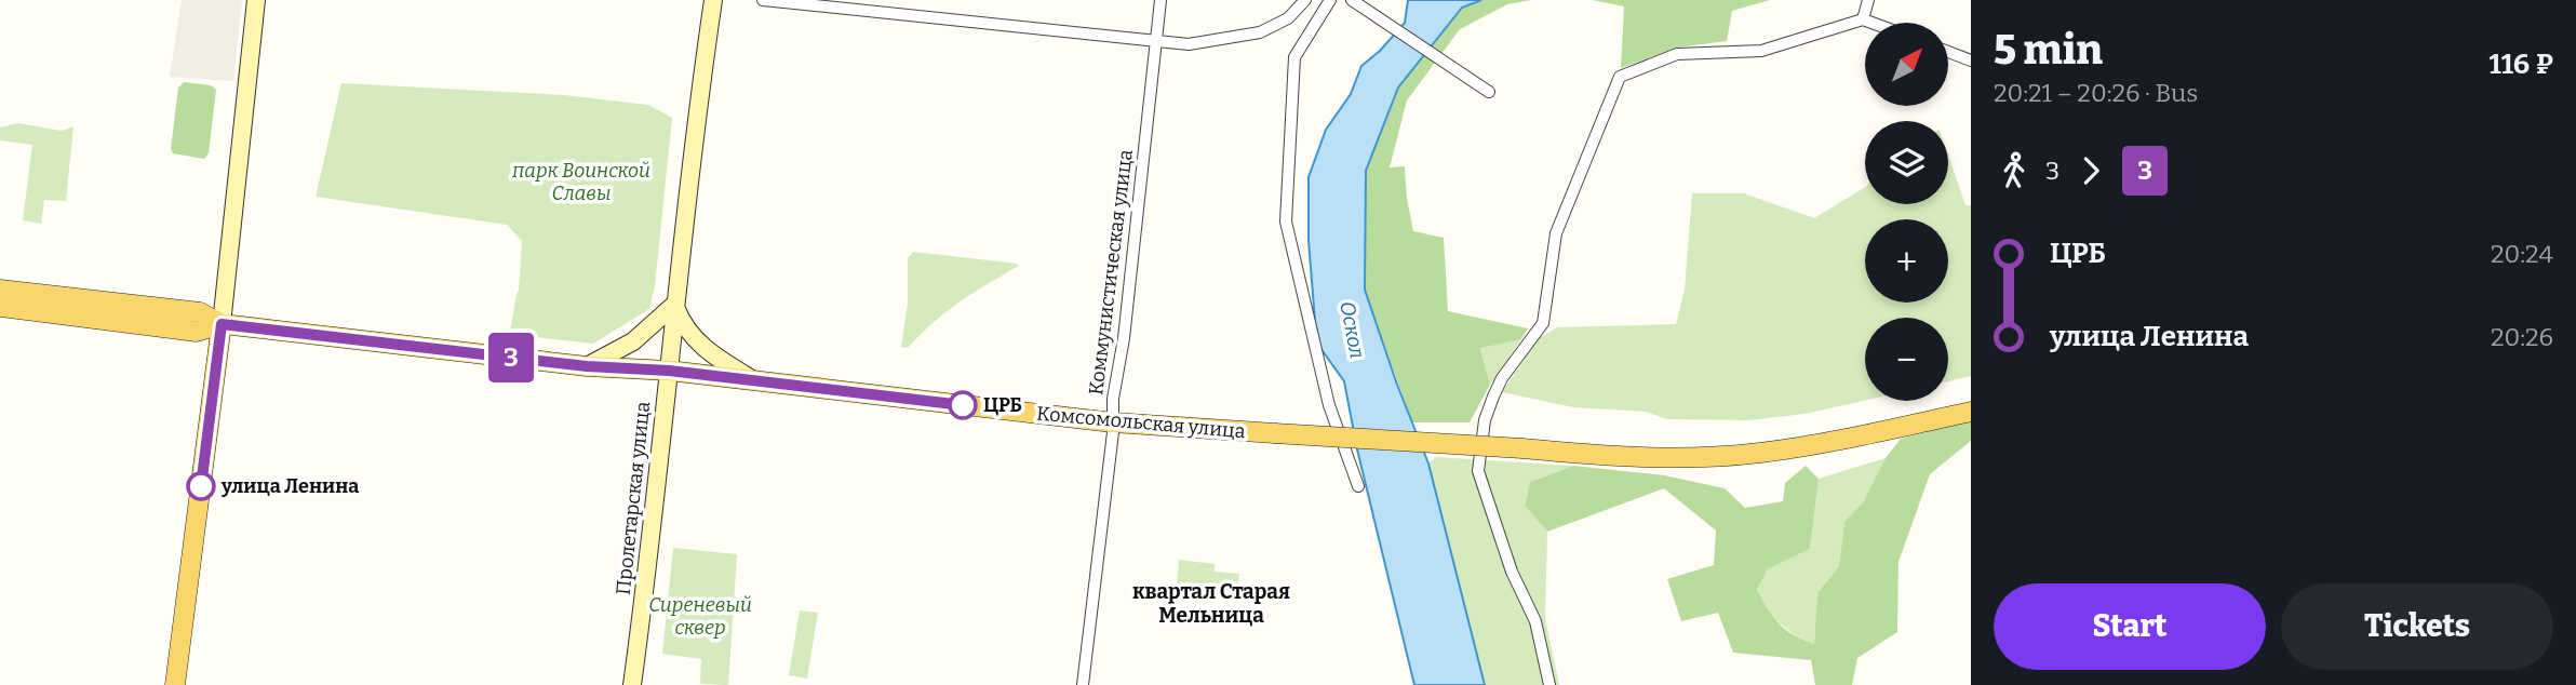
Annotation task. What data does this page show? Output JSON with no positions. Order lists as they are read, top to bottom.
{
  "streets": {
    "main road": ["Комсомольская улица", "Пролетарская улица"],
    "street": ["Коммунистическая улица"]
  },
  "crossings": [
    ["Коммунистическая улица", "Комсомольская улица"],
    ["Комсомольская улица", "Пролетарская улица"]
  ],
  "districts": ["квартал Старая Мельница"],
  "water": ["Оскол"],
  "parks": ["парк Воинской Славы", "Сиреневый сквер"],
  "places": ["ЦРБ", "улица Ленина"],
  "lines": ["bus line 3"],
  "north": "top right",
  "page": {
    "on_map": "3",
    "heading": ["5 min", "20:21 – 20:26 · Bus", "116 ₽"],
    "map_buttons": ["+", "−"],
    "legs": ["3", "3"],
    "list": [
      {
        "name": "ЦРБ",
        "value": "20:24"
      },
      {
        "name": "улица Ленина",
        "value": "20:26"
      }
    ],
    "buttons": ["Start", "Tickets"]
  }
}
